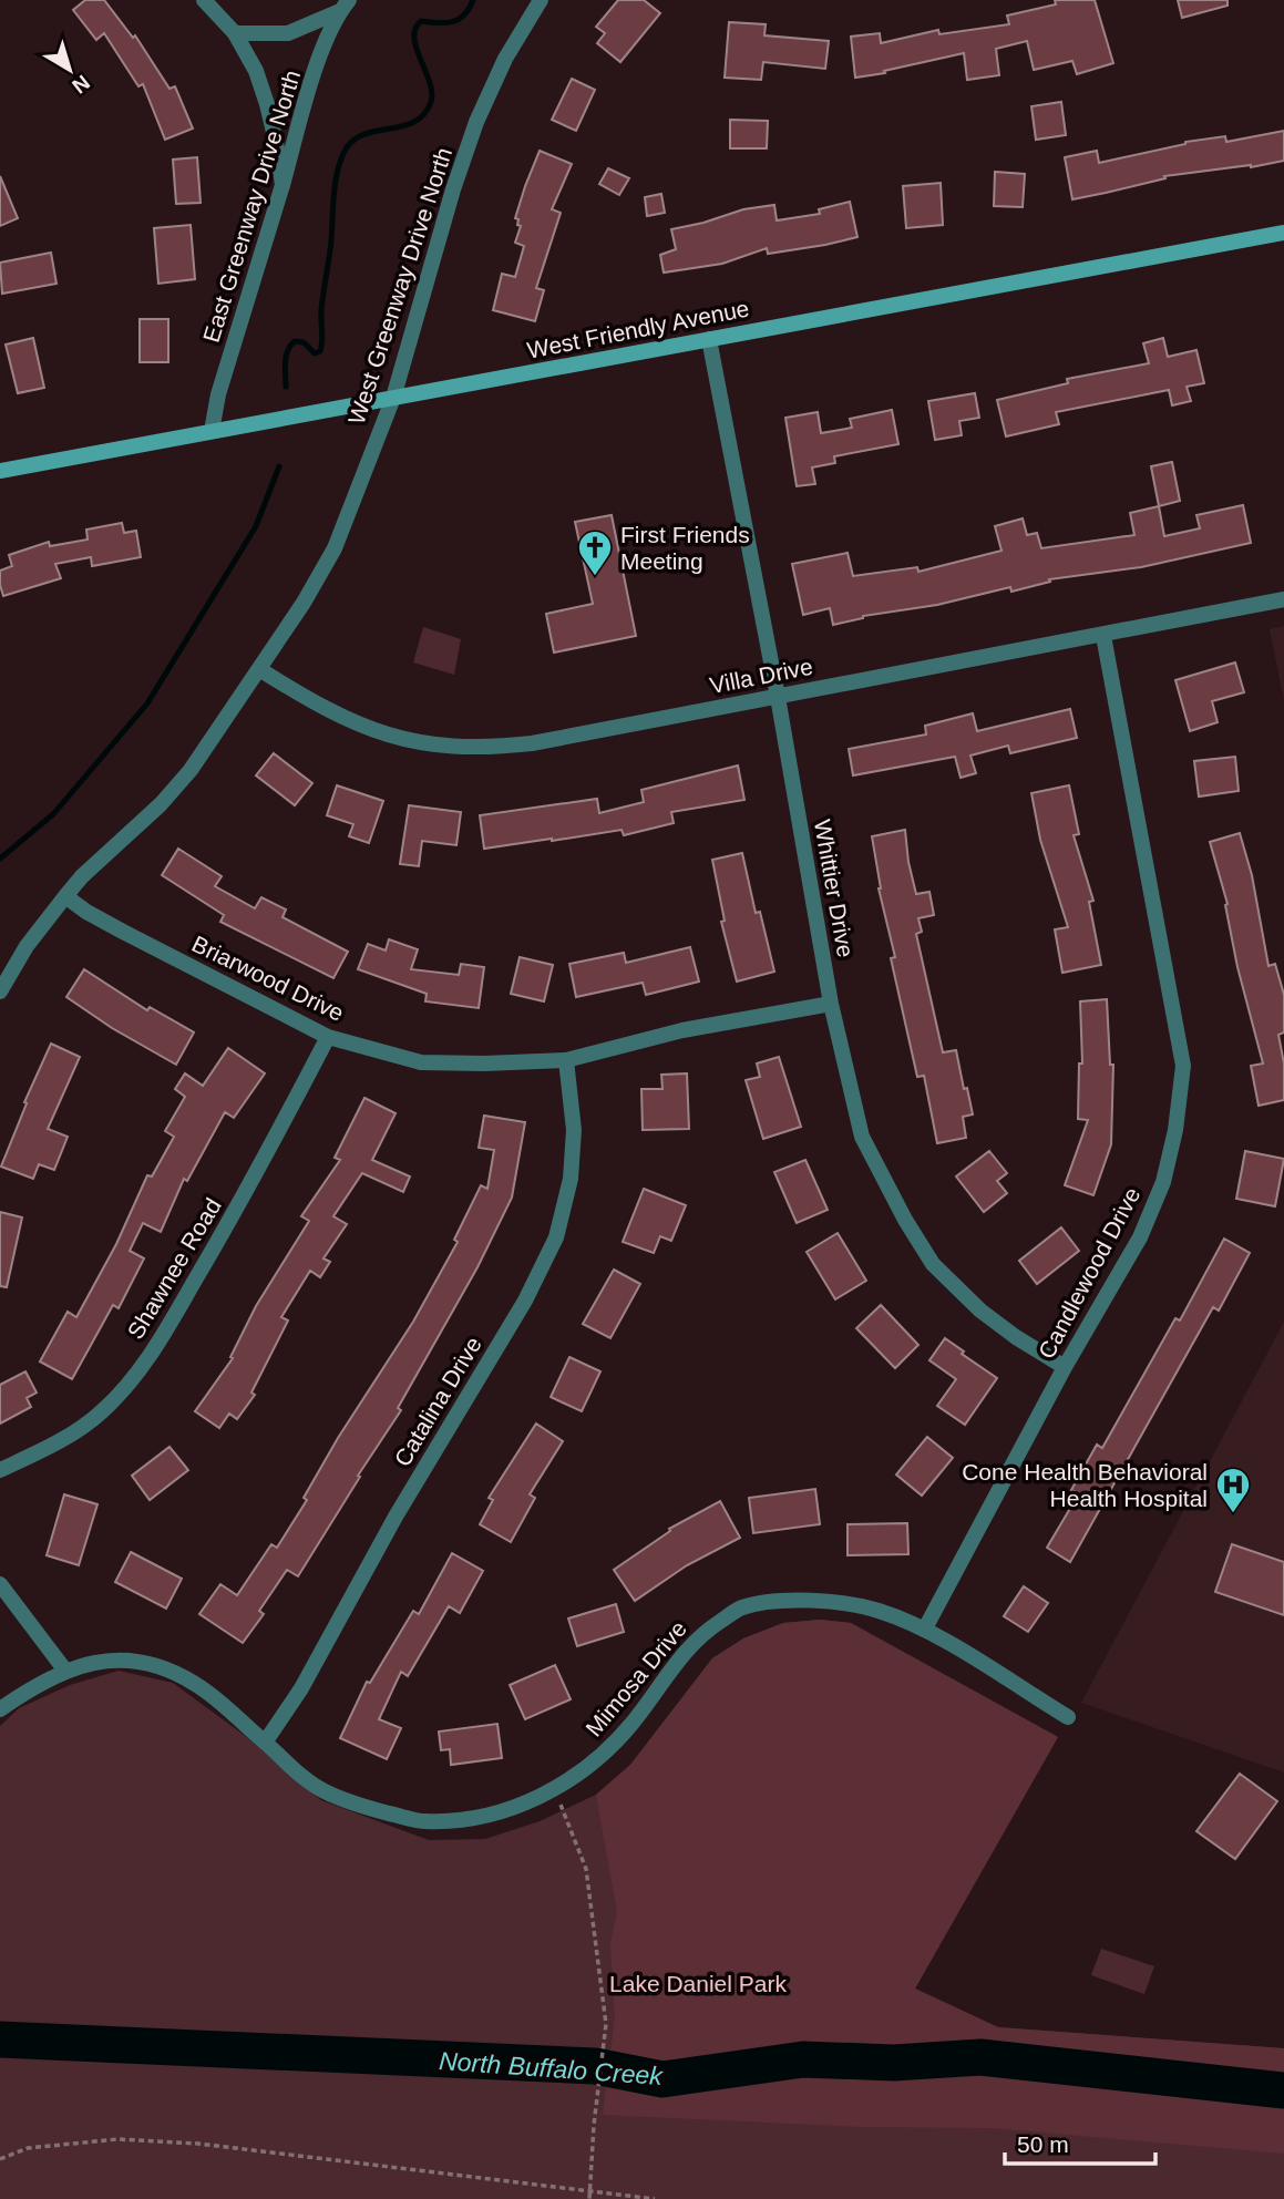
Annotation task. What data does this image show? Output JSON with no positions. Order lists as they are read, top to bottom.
{
  "streets": {
    "main road": ["West Friendly Avenue"],
    "street": [
      "East Greenway Drive North",
      "West Greenway Drive North",
      "Villa Drive",
      "Whittier Drive",
      "Briarwood Drive",
      "Shawnee Road",
      "Candlewood Drive",
      "Catalina Drive",
      "Mimosa Drive"
    ]
  },
  "crossings": [
    ["East Greenway Drive North", "West Friendly Avenue"],
    ["West Greenway Drive North", "West Friendly Avenue"],
    ["West Greenway Drive North", "Villa Drive"],
    ["West Greenway Drive North", "Briarwood Drive"],
    ["West Friendly Avenue", "Whittier Drive"],
    ["Villa Drive", "Whittier Drive"],
    ["Villa Drive", "Candlewood Drive"],
    ["Whittier Drive", "Briarwood Drive"],
    ["Whittier Drive", "Candlewood Drive"],
    ["Briarwood Drive", "Shawnee Road"],
    ["Briarwood Drive", "Catalina Drive"],
    ["Candlewood Drive", "Mimosa Drive"],
    ["Catalina Drive", "Mimosa Drive"]
  ],
  "water": ["North Buffalo Creek"],
  "parks": ["Lake Daniel Park"],
  "places": {
    "church": ["First Friends Meeting"],
    "hospital": ["Cone Health Behavioral Health Hospital"]
  },
  "scale_bar": "50 m",
  "north": "bottom right"
}
